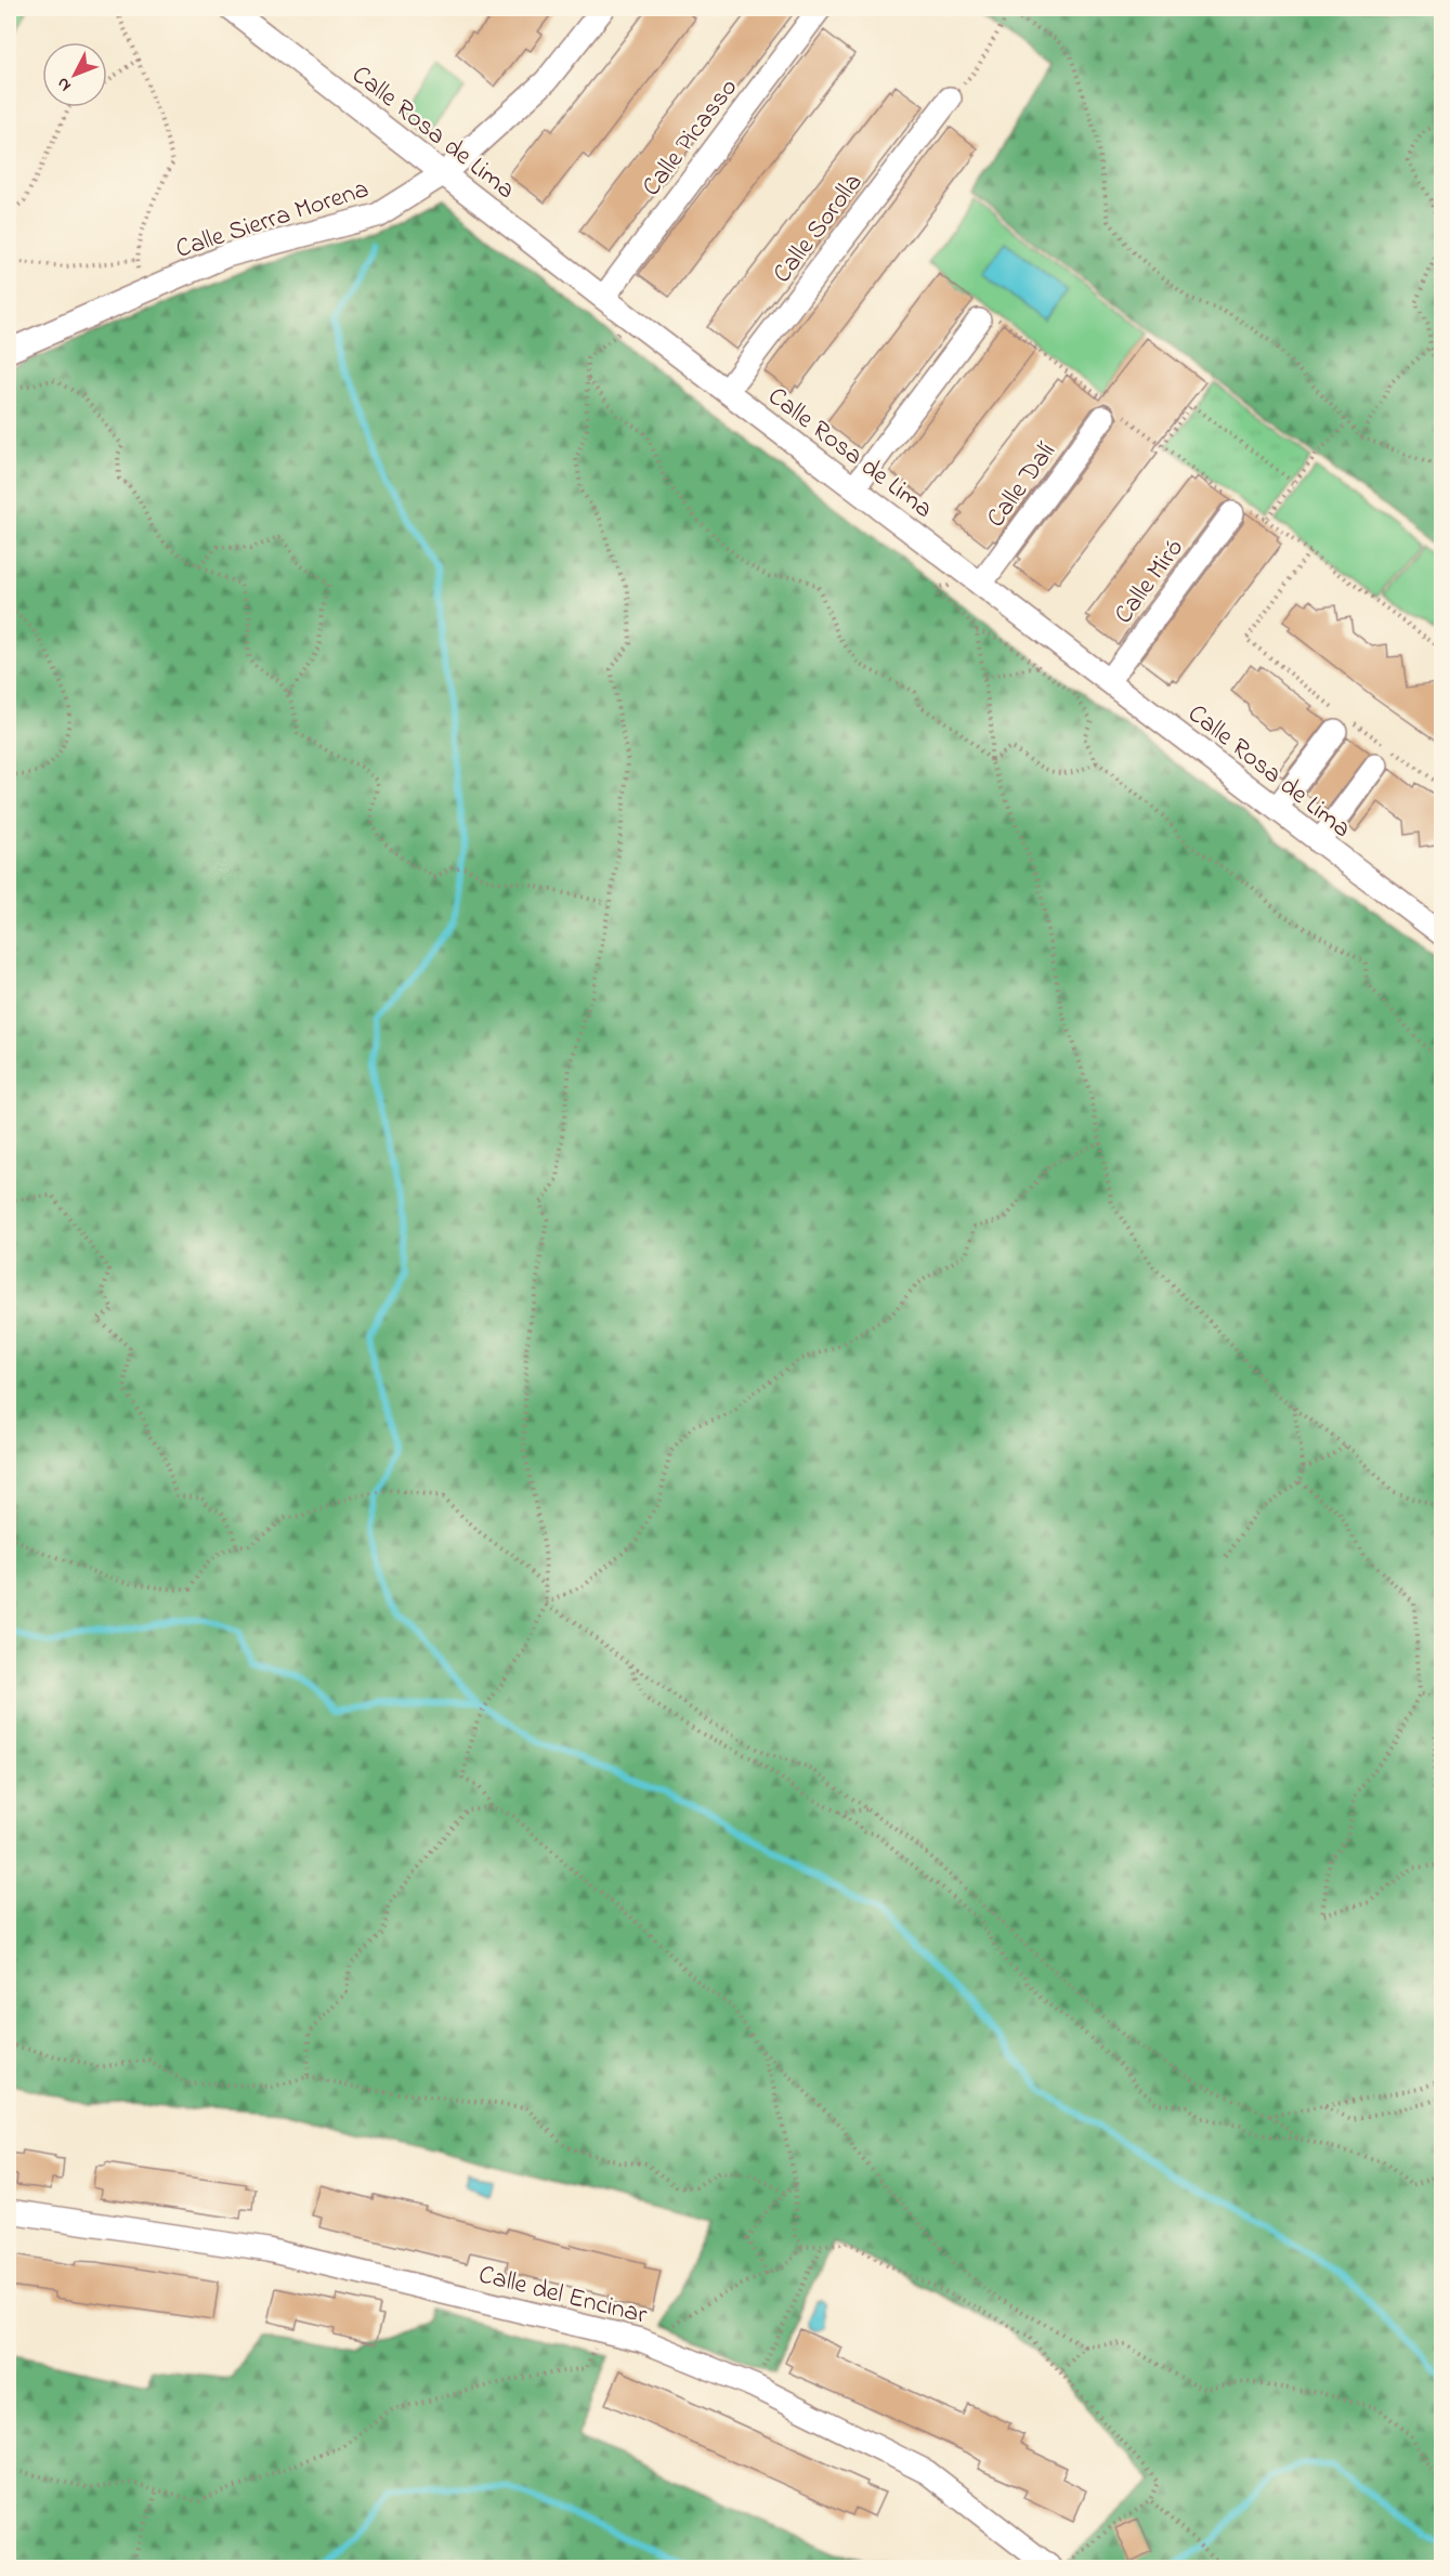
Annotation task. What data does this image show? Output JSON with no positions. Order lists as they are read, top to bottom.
{
  "streets": {
    "street": [
      "Calle Rosa de Lima",
      "Calle Picasso",
      "Calle Sierra Morena",
      "Calle Sorolla",
      "Calle Dalí",
      "Calle Miró",
      "Calle del Encinar"
    ]
  },
  "crossings": [
    ["Calle Rosa de Lima", "Calle Picasso"],
    ["Calle Rosa de Lima", "Calle Sierra Morena"],
    ["Calle Rosa de Lima", "Calle Sorolla"],
    ["Calle Rosa de Lima", "Calle Dalí"],
    ["Calle Rosa de Lima", "Calle Miró"]
  ],
  "north": "bottom left"
}
